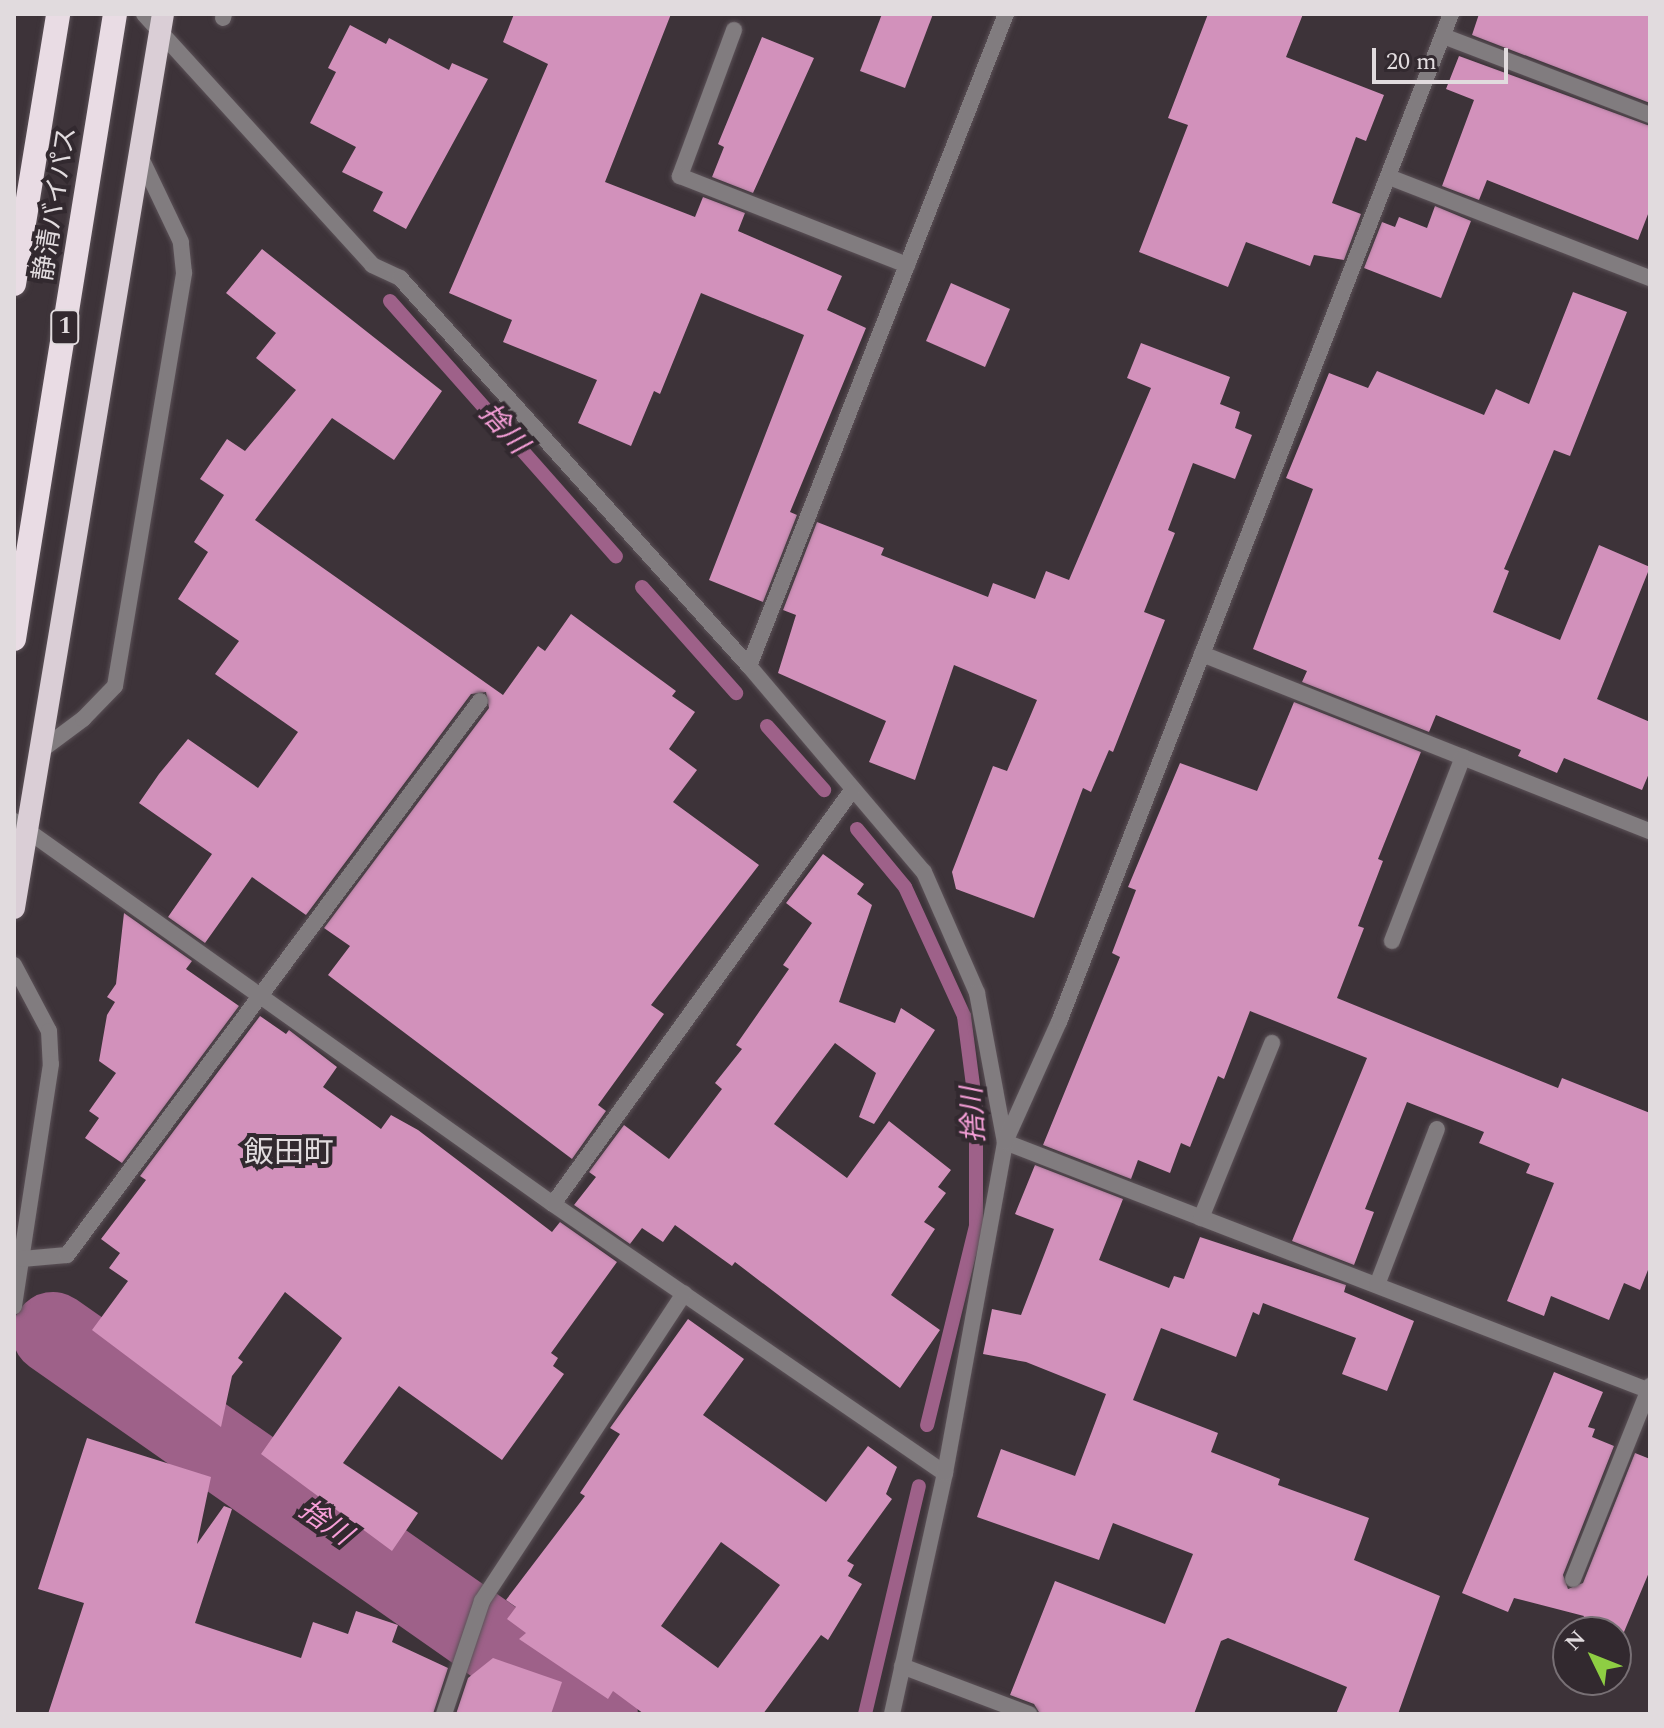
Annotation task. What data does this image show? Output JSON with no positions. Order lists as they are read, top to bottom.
{
  "streets": {
    "highway": ["静清バイパス", "1"]
  },
  "districts": ["飯田町"],
  "water": ["捨川"],
  "scale_bar": "20 m",
  "north": "top left"
}
